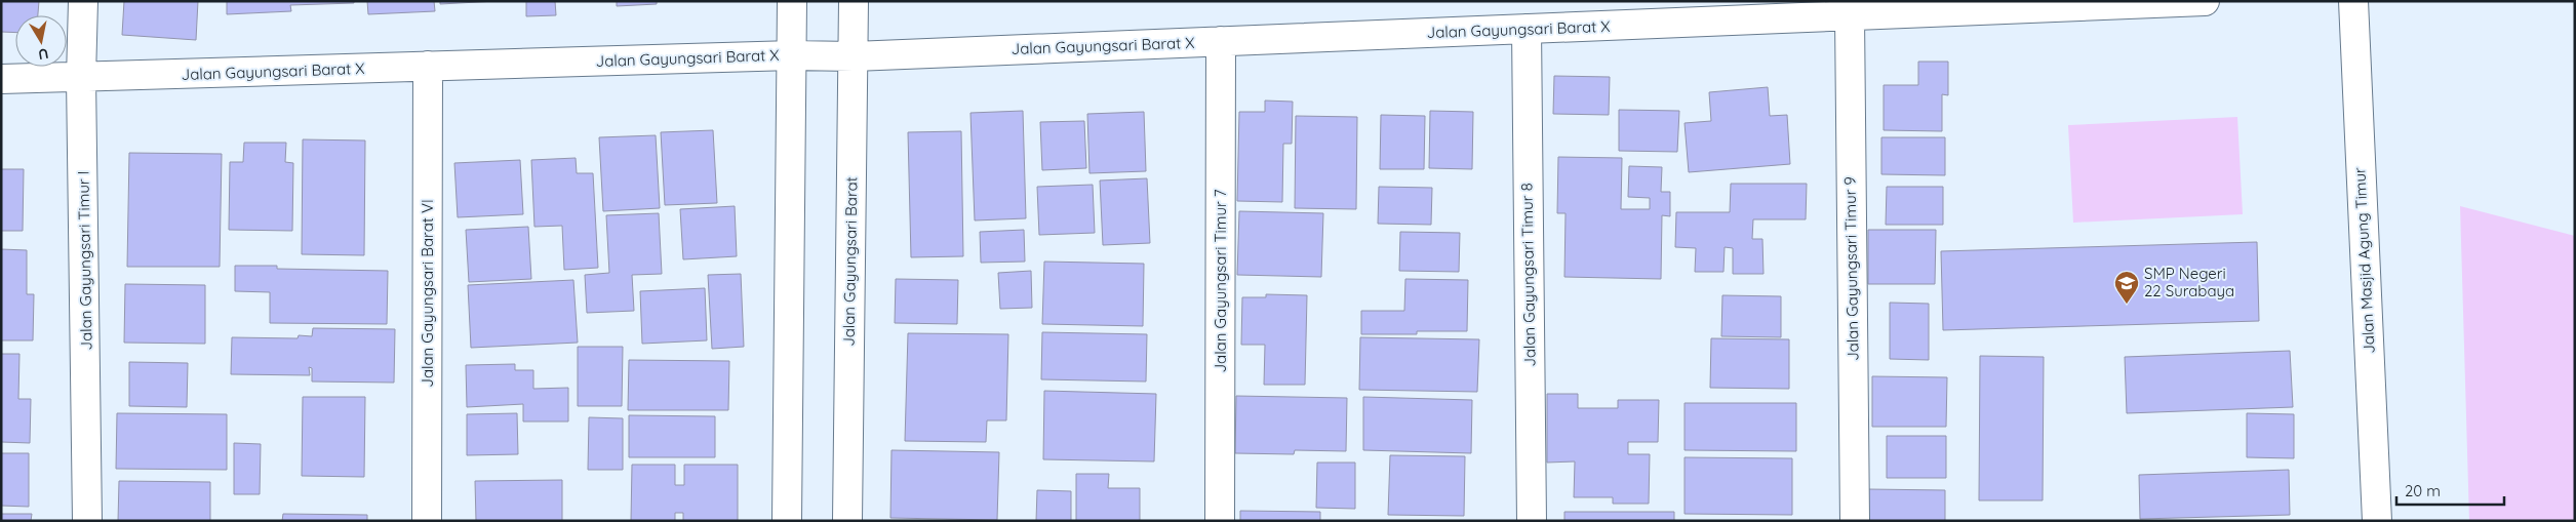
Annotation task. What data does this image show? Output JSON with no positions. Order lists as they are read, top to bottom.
{
  "streets": {
    "street": [
      "Jalan Gayungsari Barat X",
      "Jalan Gayungsari Timur I",
      "Jalan Masjid Agung Timur",
      "Jalan Gayungsari Barat",
      "Jalan Gayungsari Timur 9",
      "Jalan Gayungsari Timur 8",
      "Jalan Gayungsari Timur 7",
      "Jalan Gayungsari Barat VI"
    ]
  },
  "crossings": [
    ["Jalan Gayungsari Barat X", "Jalan Gayungsari Timur I"],
    ["Jalan Gayungsari Barat X", "Jalan Gayungsari Barat"],
    ["Jalan Gayungsari Barat X", "Jalan Gayungsari Timur 9"],
    ["Jalan Gayungsari Barat X", "Jalan Gayungsari Timur 8"],
    ["Jalan Gayungsari Barat X", "Jalan Gayungsari Timur 7"],
    ["Jalan Gayungsari Barat X", "Jalan Gayungsari Barat VI"]
  ],
  "places": {
    "school or university": ["SMP Negeri 22 Surabaya"]
  },
  "scale_bar": "20 m",
  "north": "bottom"
}
